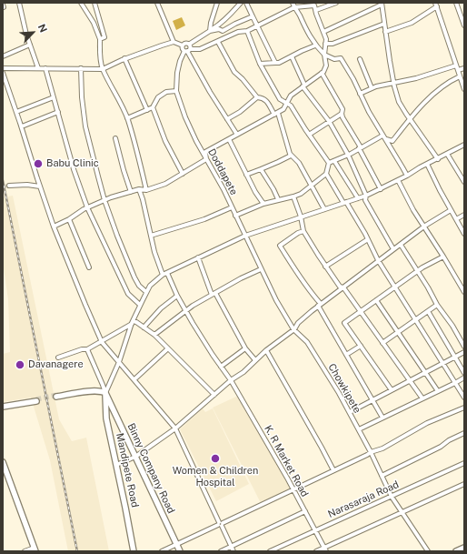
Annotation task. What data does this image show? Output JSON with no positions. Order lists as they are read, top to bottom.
{
  "streets": {
    "main road": ["Binny Company Road", "Mandipete Road"],
    "street": [
      "Doddapete",
      "Chowkipete",
      "K. R Market Road",
      "Narasaraja Road"
    ]
  },
  "crossings": [
    ["Doddapete", "Chowkipete"],
    ["Chowkipete", "Narasaraja Road"],
    ["K. R Market Road", "Narasaraja Road"],
    ["Binny Company Road", "Mandipete Road"]
  ],
  "places": ["Babu Clinic", "Davanagere", "Women & Children Hospital"],
  "north": "top right"
}
